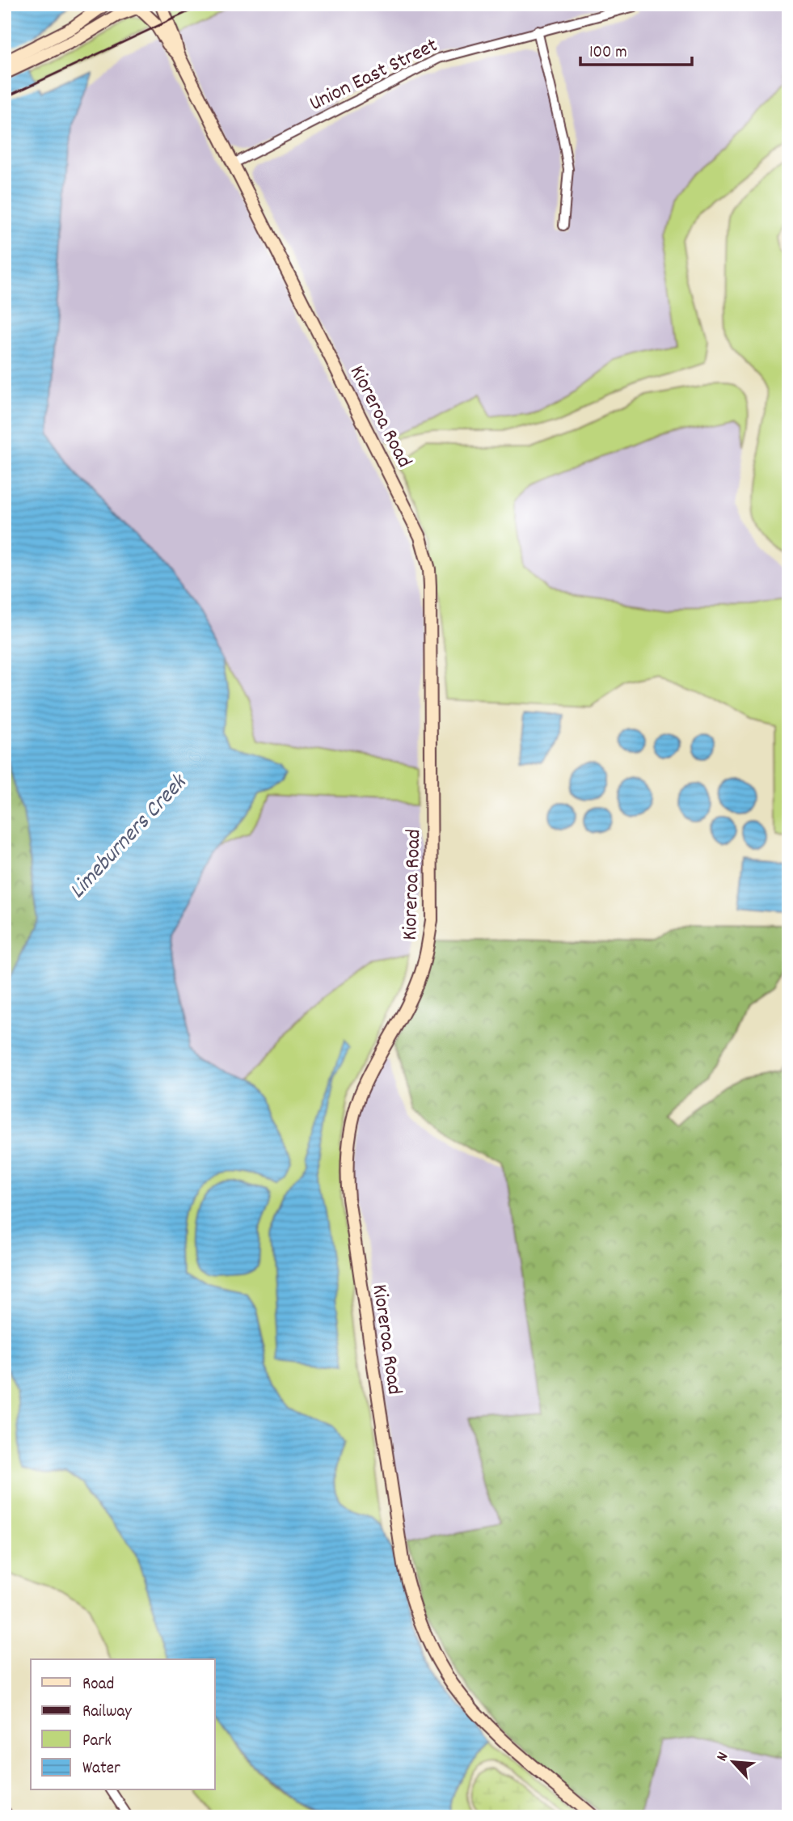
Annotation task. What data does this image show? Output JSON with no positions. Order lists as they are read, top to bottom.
{
  "streets": {
    "main road": ["Kioreroa Road"],
    "street": ["Union East Street"]
  },
  "crossings": [
    ["Union East Street", "Kioreroa Road"]
  ],
  "water": ["Limeburners Creek"],
  "legend": [
    "Road",
    "Railway",
    "Park",
    "Water"
  ],
  "scale_bar": "100 m",
  "north": "top left"
}
